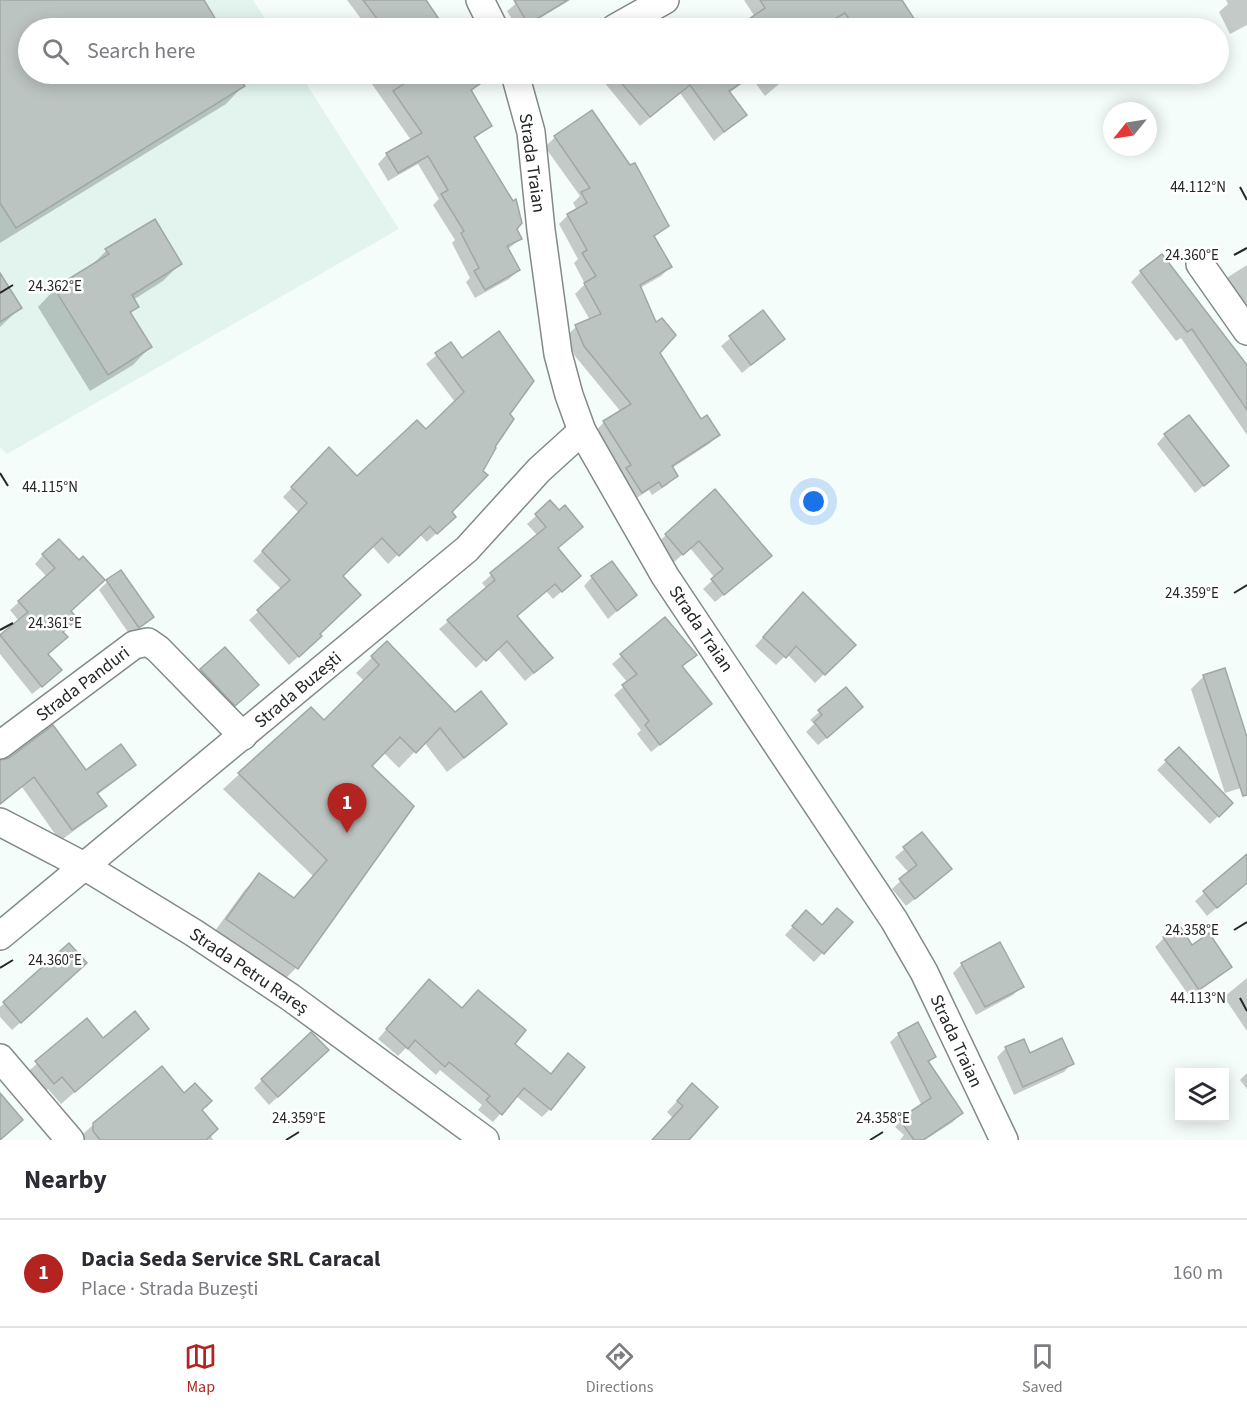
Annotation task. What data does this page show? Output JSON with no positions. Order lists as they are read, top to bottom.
{
  "streets": {
    "street": [
      "Strada Traian",
      "Strada Panduri",
      "Strada Buzești",
      "Strada Petru Rareș"
    ]
  },
  "crossings": [
    ["Strada Traian", "Strada Buzești"],
    ["Strada Panduri", "Strada Buzești"],
    ["Strada Buzești", "Strada Petru Rareș"]
  ],
  "north": "bottom left",
  "page": {
    "search": "Search here",
    "pins": "1",
    "heading": "Nearby",
    "list": [
      {
        "mark": "1",
        "name": "Dacia Seda Service SRL Caracal",
        "note": "Place · Strada Buzești",
        "value": "160 m"
      }
    ],
    "nav": ["Map", "Directions", "Saved"]
  },
  "coordinates": [
    "44.112°N",
    "24.360°E",
    "24.362°E",
    "44.115°N",
    "24.359°E",
    "24.361°E",
    "24.358°E",
    "44.113°N"
  ]
}
